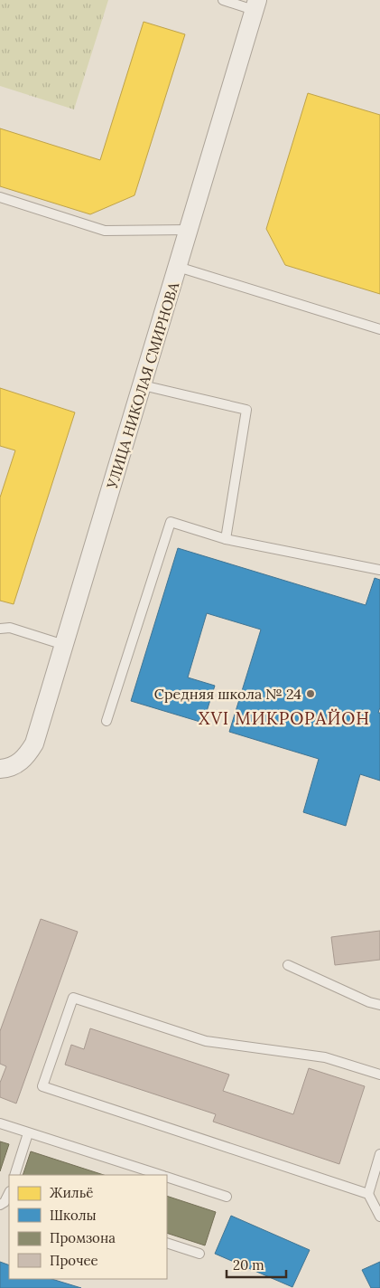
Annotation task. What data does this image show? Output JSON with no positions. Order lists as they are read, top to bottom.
{
  "streets": {
    "street": ["УЛИЦА НИКОЛАЯ СМИРНОВА"]
  },
  "districts": ["XVI МИКРОРАЙОН"],
  "places": ["Средняя школа № 24"],
  "legend": [
    "Жильё",
    "Школы",
    "Промзона",
    "Прочее"
  ],
  "scale_bar": "20 m"
}
